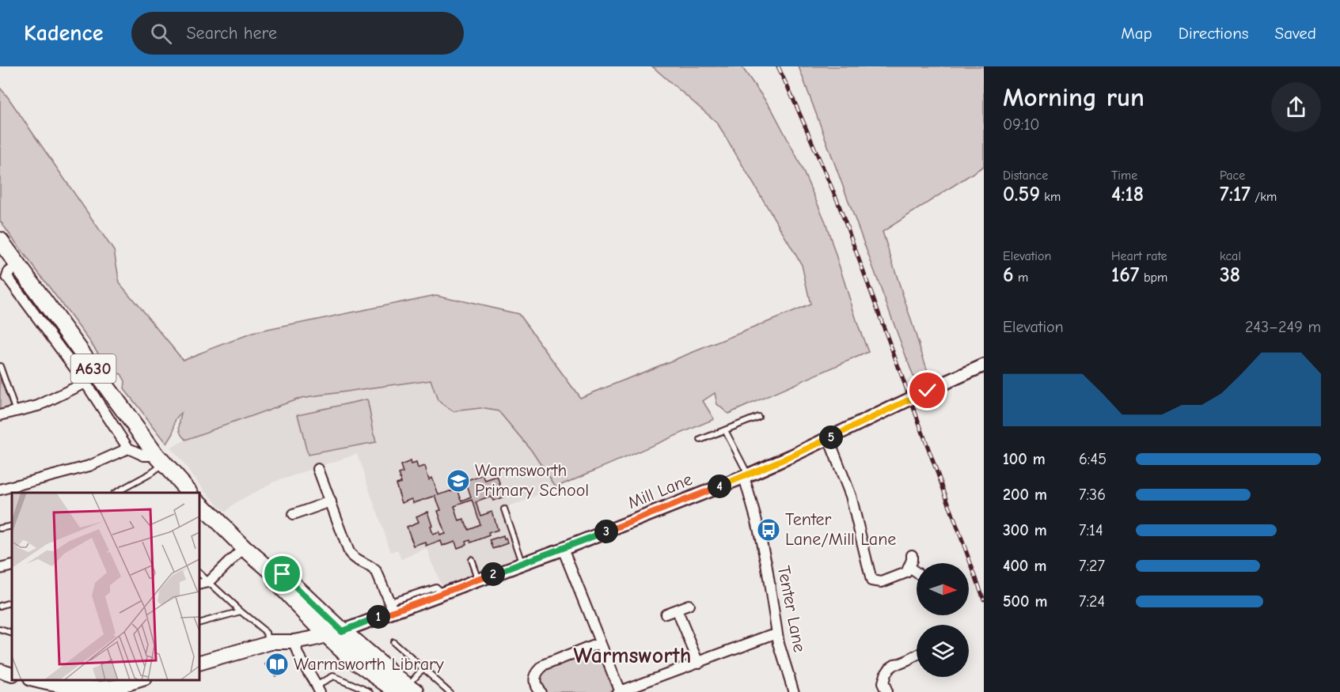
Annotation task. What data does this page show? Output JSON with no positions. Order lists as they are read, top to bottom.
{
  "streets": {
    "main road": ["A630"],
    "street": ["Mill Lane", "Tenter Lane"]
  },
  "crossings": [
    ["Mill Lane", "Tenter Lane"]
  ],
  "districts": ["Warmsworth"],
  "places": {
    "school or university": ["Warmsworth Primary School"],
    "bus stop": ["Tenter Lane/Mill Lane"],
    "library": ["Warmsworth Library"]
  },
  "north": "right",
  "page": {
    "header": "Kadence",
    "search": "Search here",
    "nav": ["Map", "Directions", "Saved"],
    "heading": ["Morning run", "09:10"],
    "stats": [
      ["Distance", "0.59 km"],
      ["Time", "4:18"],
      ["Pace", "7:17 /km"],
      ["Elevation", "6 m"],
      ["Heart rate", "167 bpm"],
      ["kcal", "38"]
    ],
    "chart": ["Elevation", "243–249 m"],
    "pins": [
      "5",
      "4",
      "3",
      "2",
      "1"
    ],
    "list": [
      {
        "name": "100 m",
        "note": "6:45"
      },
      {
        "name": "200 m",
        "note": "7:36"
      },
      {
        "name": "300 m",
        "note": "7:14"
      },
      {
        "name": "400 m",
        "note": "7:27"
      },
      {
        "name": "500 m",
        "note": "7:24"
      }
    ]
  }
}
